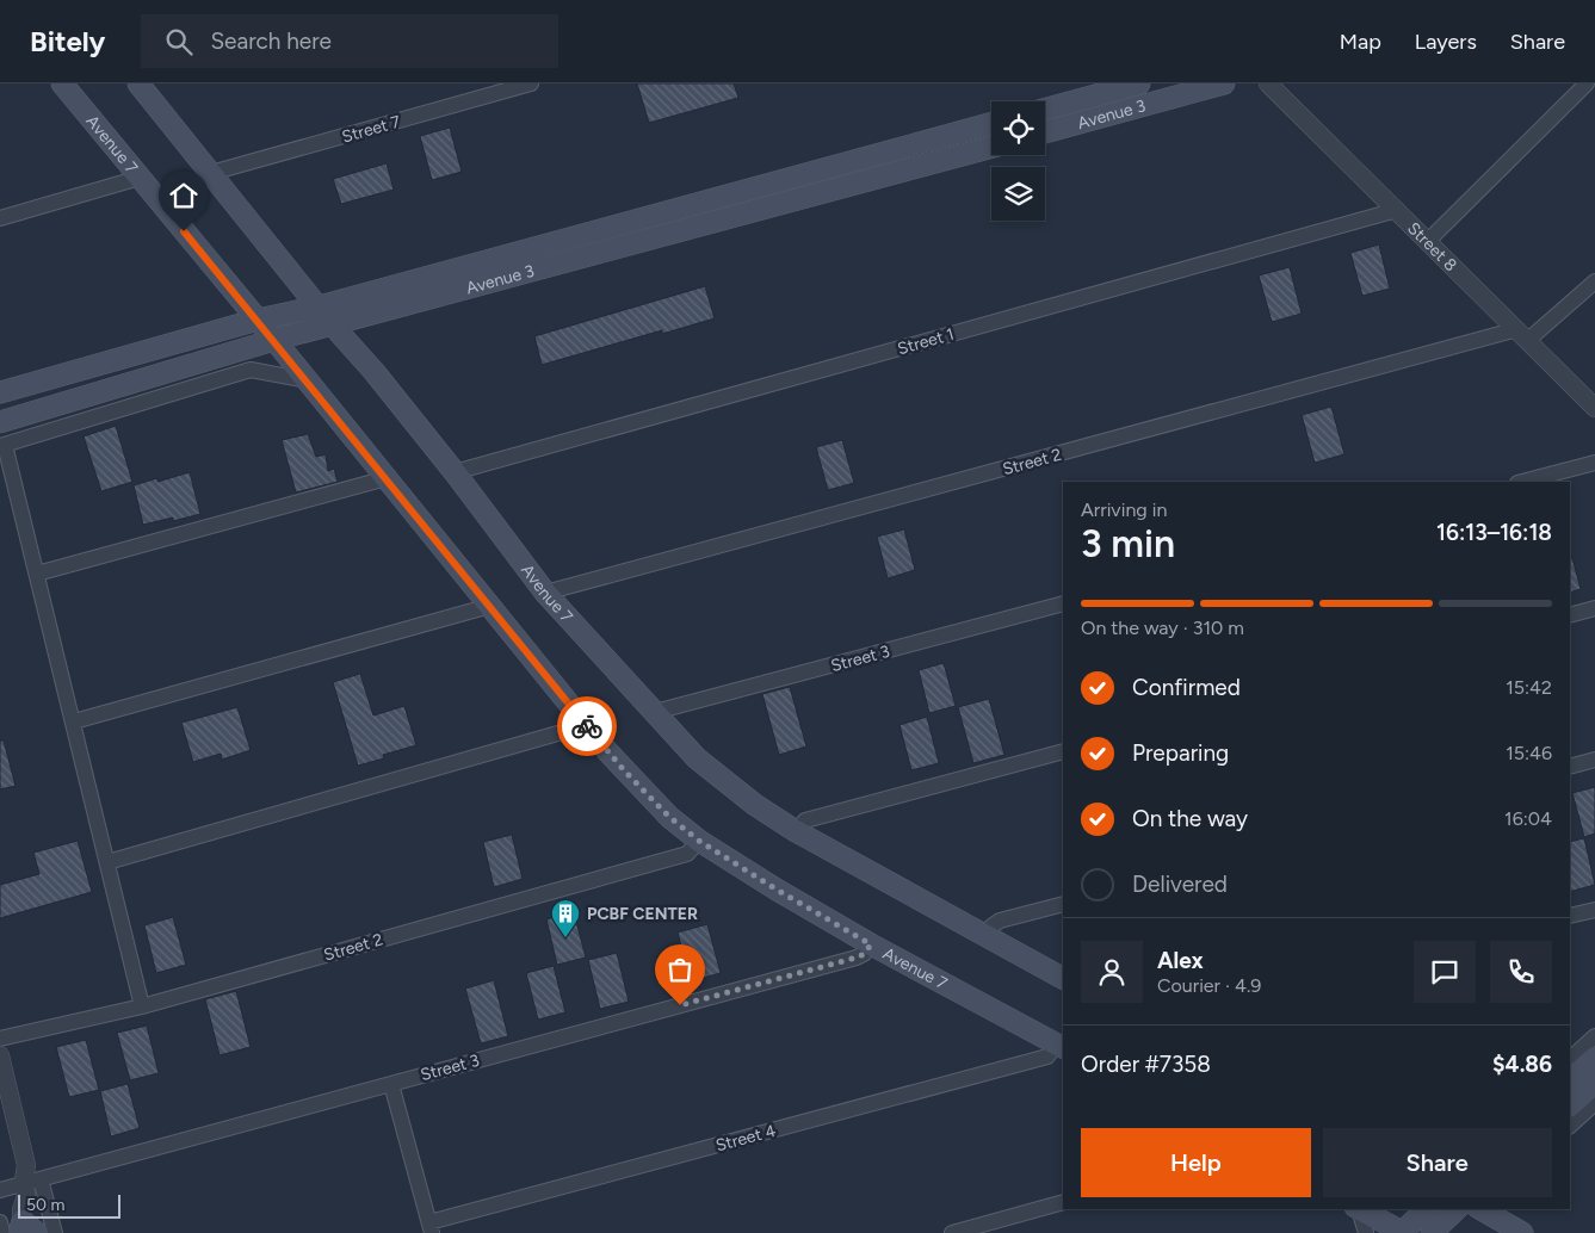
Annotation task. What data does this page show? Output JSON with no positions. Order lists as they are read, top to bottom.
{
  "streets": {
    "main road": ["Avenue 3", "Avenue 7"],
    "street": [
      "Street 7",
      "Street 8",
      "Street 1",
      "Street 2",
      "Street 3",
      "Street 4"
    ]
  },
  "crossings": [
    ["Avenue 3", "Avenue 7"],
    ["Street 7", "Avenue 7"],
    ["Avenue 7", "Street 1"],
    ["Avenue 7", "Street 2"],
    ["Avenue 7", "Street 3"],
    ["Avenue 7", "Street 4"],
    ["Street 8", "Street 1"],
    ["Street 8", "Street 2"]
  ],
  "places": {
    "building": ["PCBF CENTER"]
  },
  "scale_bar": "50 m",
  "page": {
    "header": "Bitely",
    "search": "Search here",
    "nav": ["Map", "Layers", "Share"],
    "heading": ["3 min", "Arriving in", "16:13–16:18"],
    "panel": [
      "Alex",
      "Courier · 4.9",
      "Order #7358",
      "$4.86"
    ],
    "bar": "On the way · 310 m",
    "list": [
      ["Confirmed", "15:42"],
      ["Preparing", "15:46"],
      ["On the way", "16:04"],
      "Delivered"
    ],
    "buttons": ["Help", "Share"],
    "scale": "50 m"
  }
}
